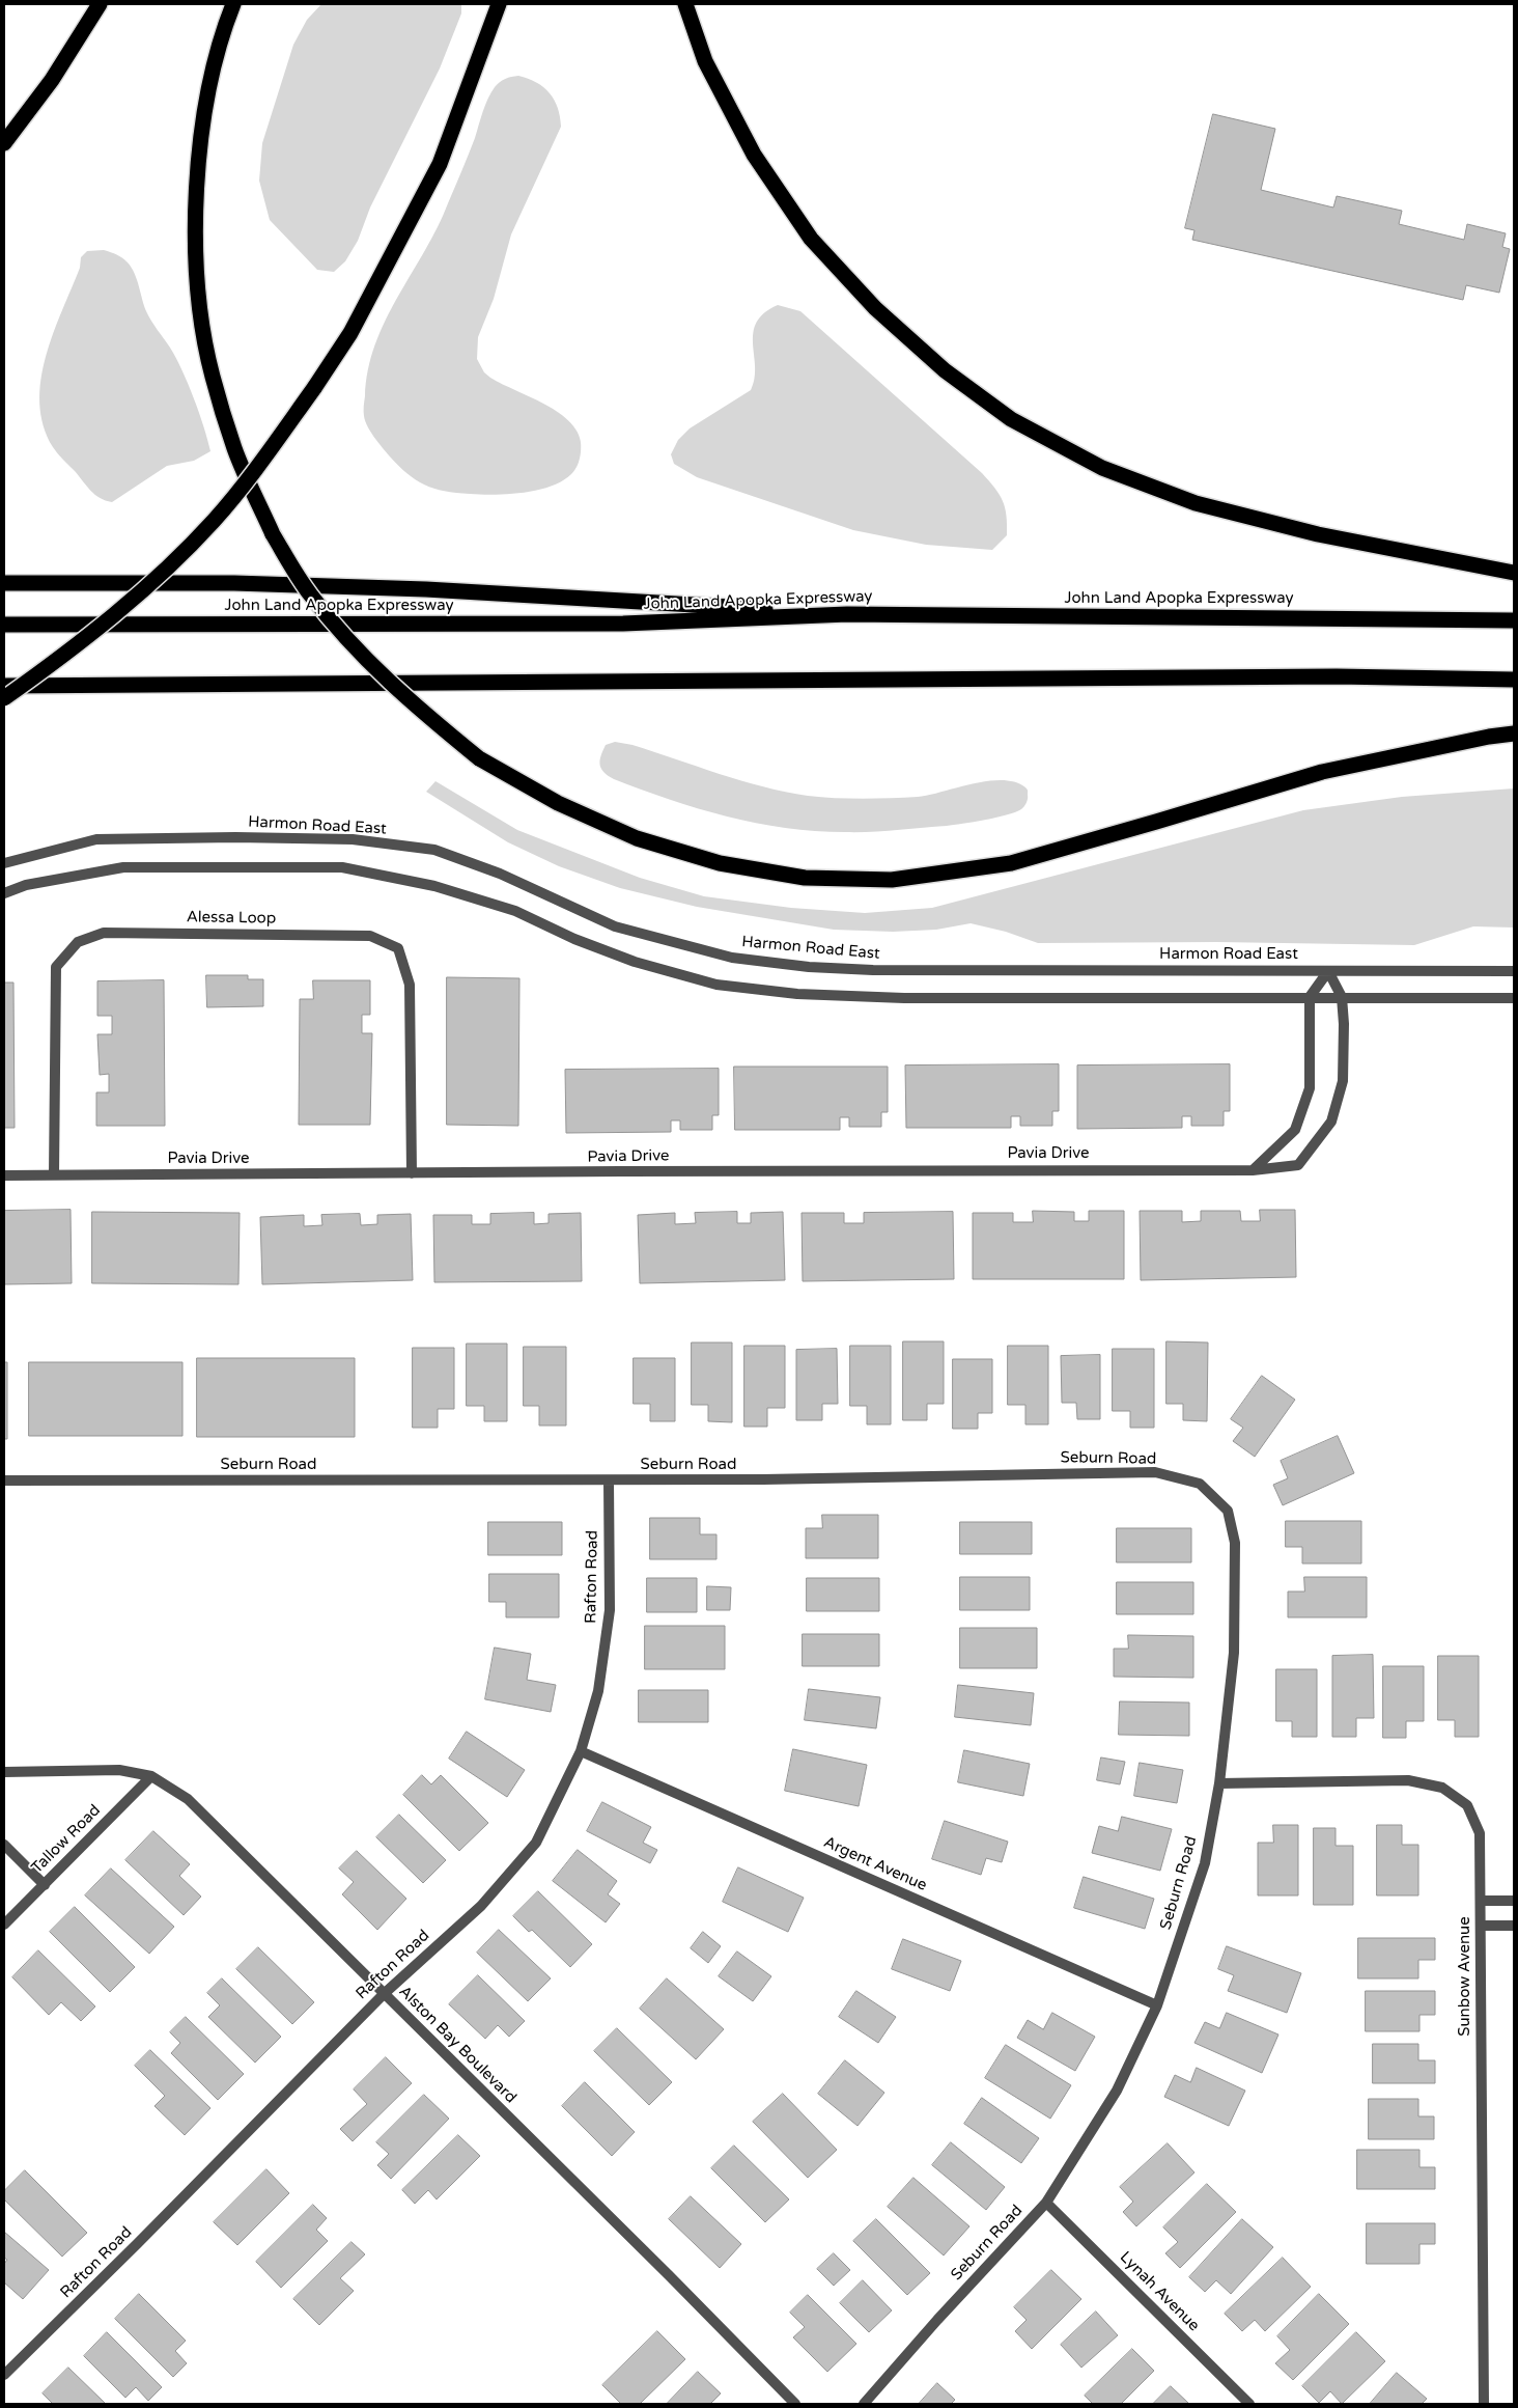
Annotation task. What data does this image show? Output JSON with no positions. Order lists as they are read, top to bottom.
{
  "streets": {
    "highway": ["John Land Apopka Expressway"],
    "street": [
      "Harmon Road East",
      "Alessa Loop",
      "Pavia Drive",
      "Seburn Road",
      "Rafton Road",
      "Tallow Road",
      "Argent Avenue",
      "Sunbow Avenue",
      "Alston Bay Boulevard",
      "Lynah Avenue"
    ]
  },
  "crossings": [
    ["Harmon Road East", "Pavia Drive"],
    ["Alessa Loop", "Pavia Drive"],
    ["Seburn Road", "Rafton Road"],
    ["Seburn Road", "Argent Avenue"],
    ["Seburn Road", "Sunbow Avenue"],
    ["Seburn Road", "Lynah Avenue"],
    ["Rafton Road", "Argent Avenue"],
    ["Rafton Road", "Alston Bay Boulevard"],
    ["Tallow Road", "Alston Bay Boulevard"]
  ]
}
